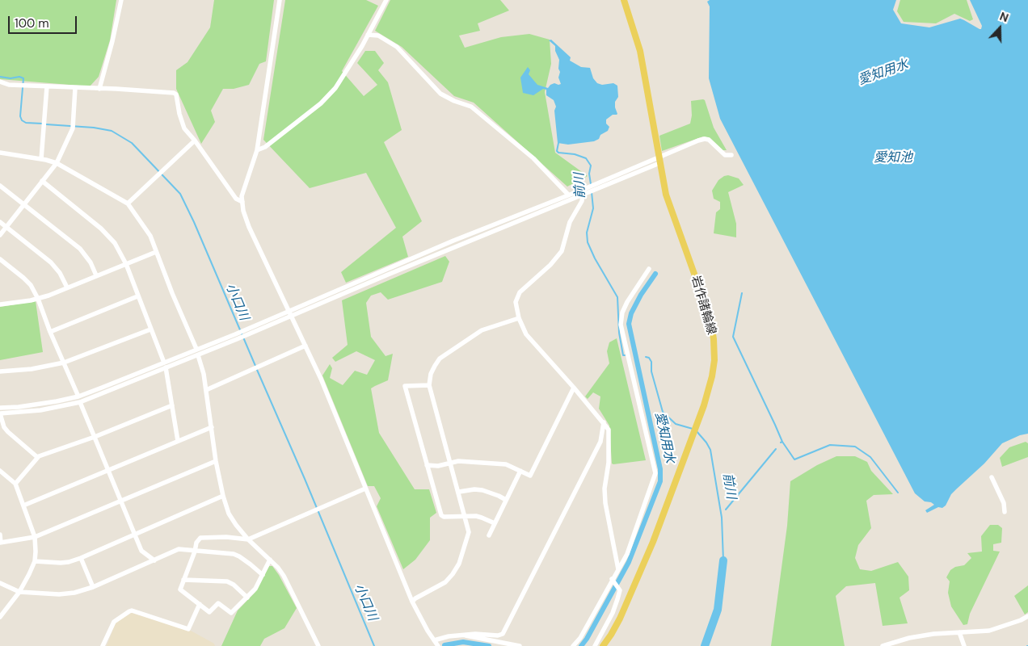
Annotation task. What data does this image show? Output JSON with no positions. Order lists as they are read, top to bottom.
{
  "streets": {
    "main road": ["岩作諸輪線"]
  },
  "water": [
    "愛知用水",
    "愛知池",
    "前川",
    "小口川"
  ],
  "scale_bar": "100 m",
  "north": "top"
}
